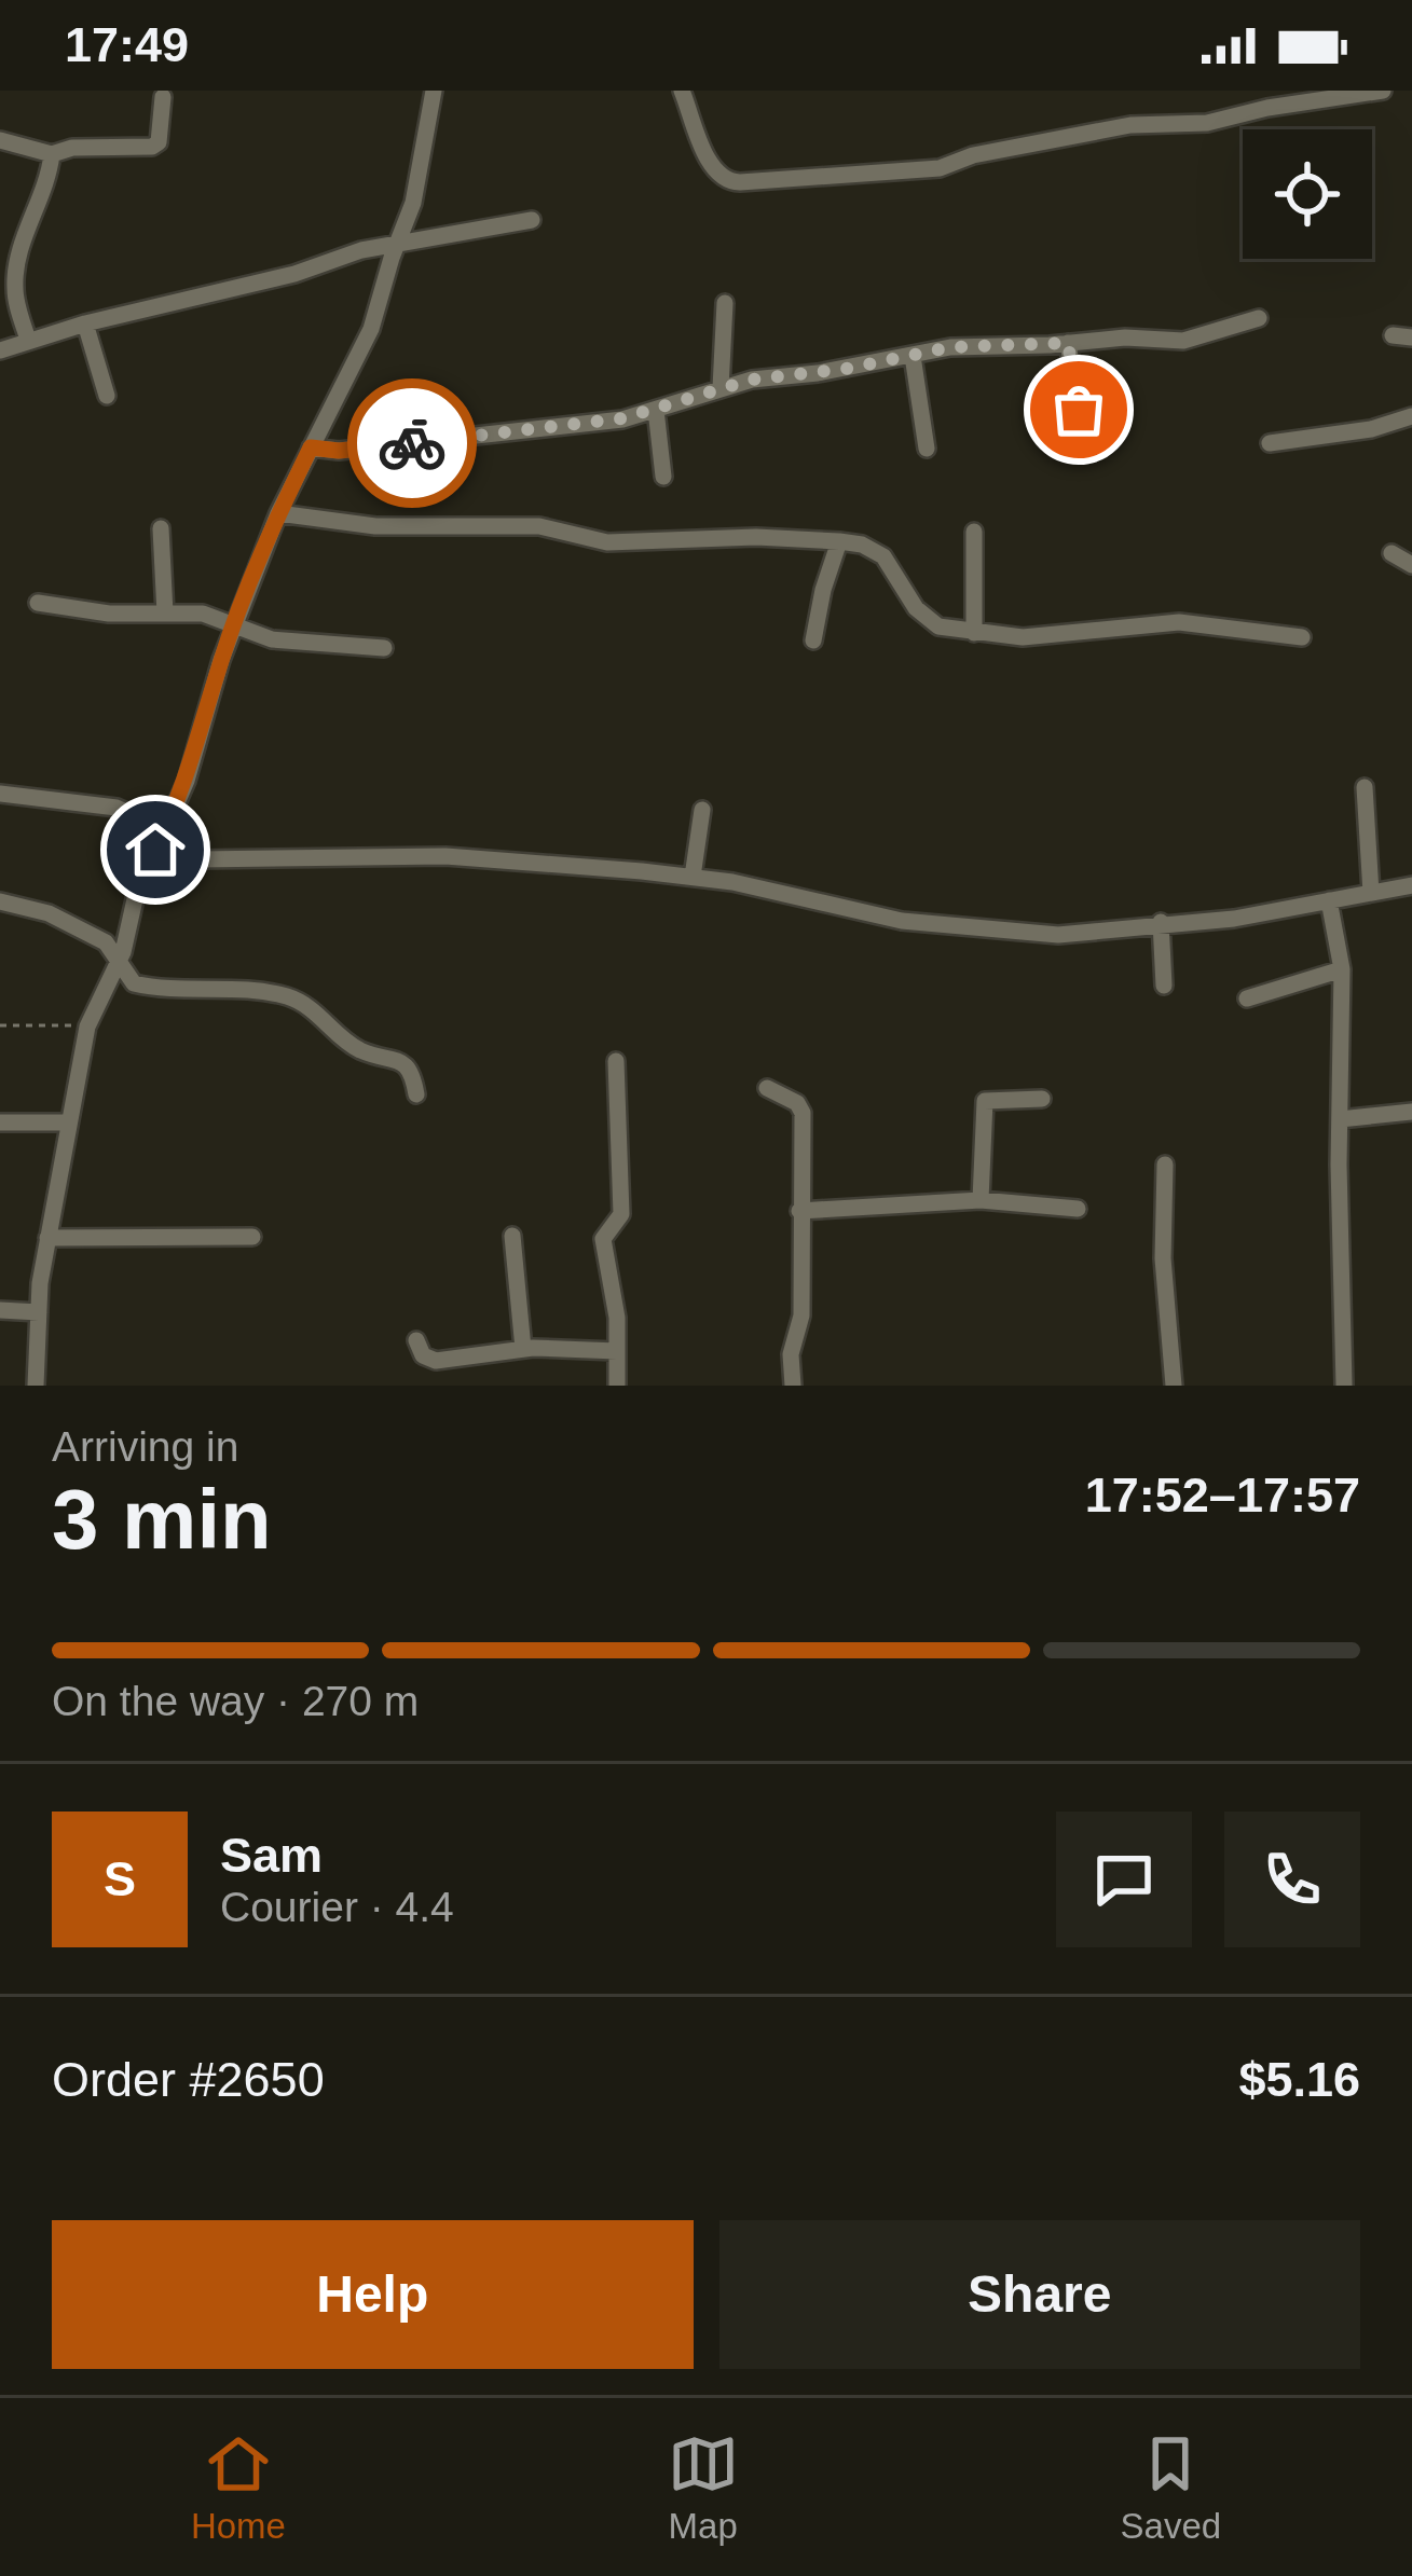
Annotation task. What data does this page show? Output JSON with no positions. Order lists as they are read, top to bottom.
{
  "page": {
    "status": "17:49",
    "heading": ["3 min", "Arriving in", "17:52–17:57"],
    "panel": [
      "Sam",
      "Courier · 4.4",
      "Order #2650",
      "$5.16"
    ],
    "bar": "On the way · 270 m",
    "round": "S",
    "buttons": ["Help", "Share"],
    "tabs": ["Home", "Map", "Saved"]
  }
}
